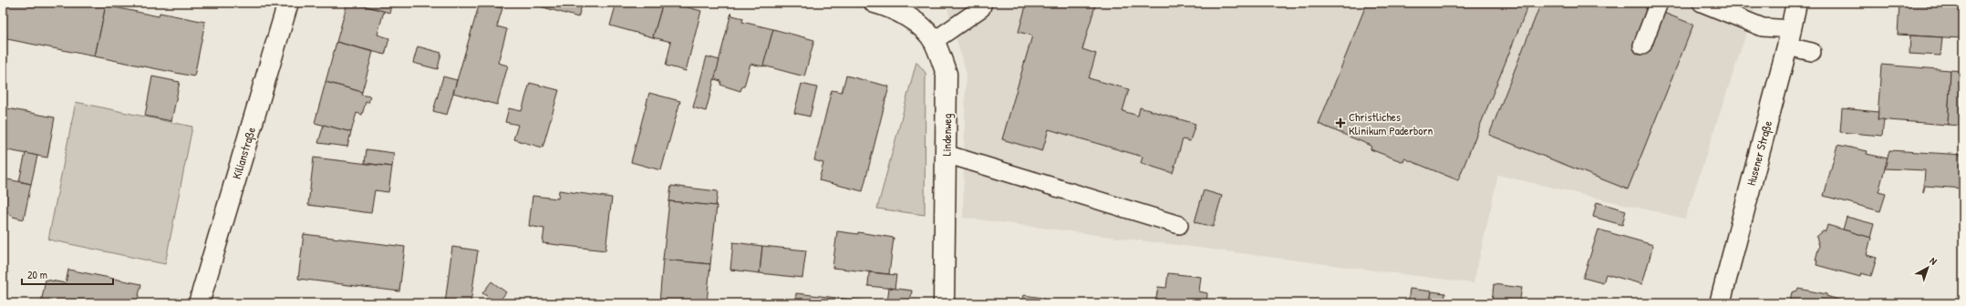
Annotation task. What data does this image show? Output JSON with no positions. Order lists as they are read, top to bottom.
{
  "streets": {
    "street": ["Lindenweg", "Kilianstraße", "Husener Straße"]
  },
  "places": {
    "health": ["Christliches Klinikum Paderborn"]
  },
  "scale_bar": "20 m",
  "north": "top right"
}
